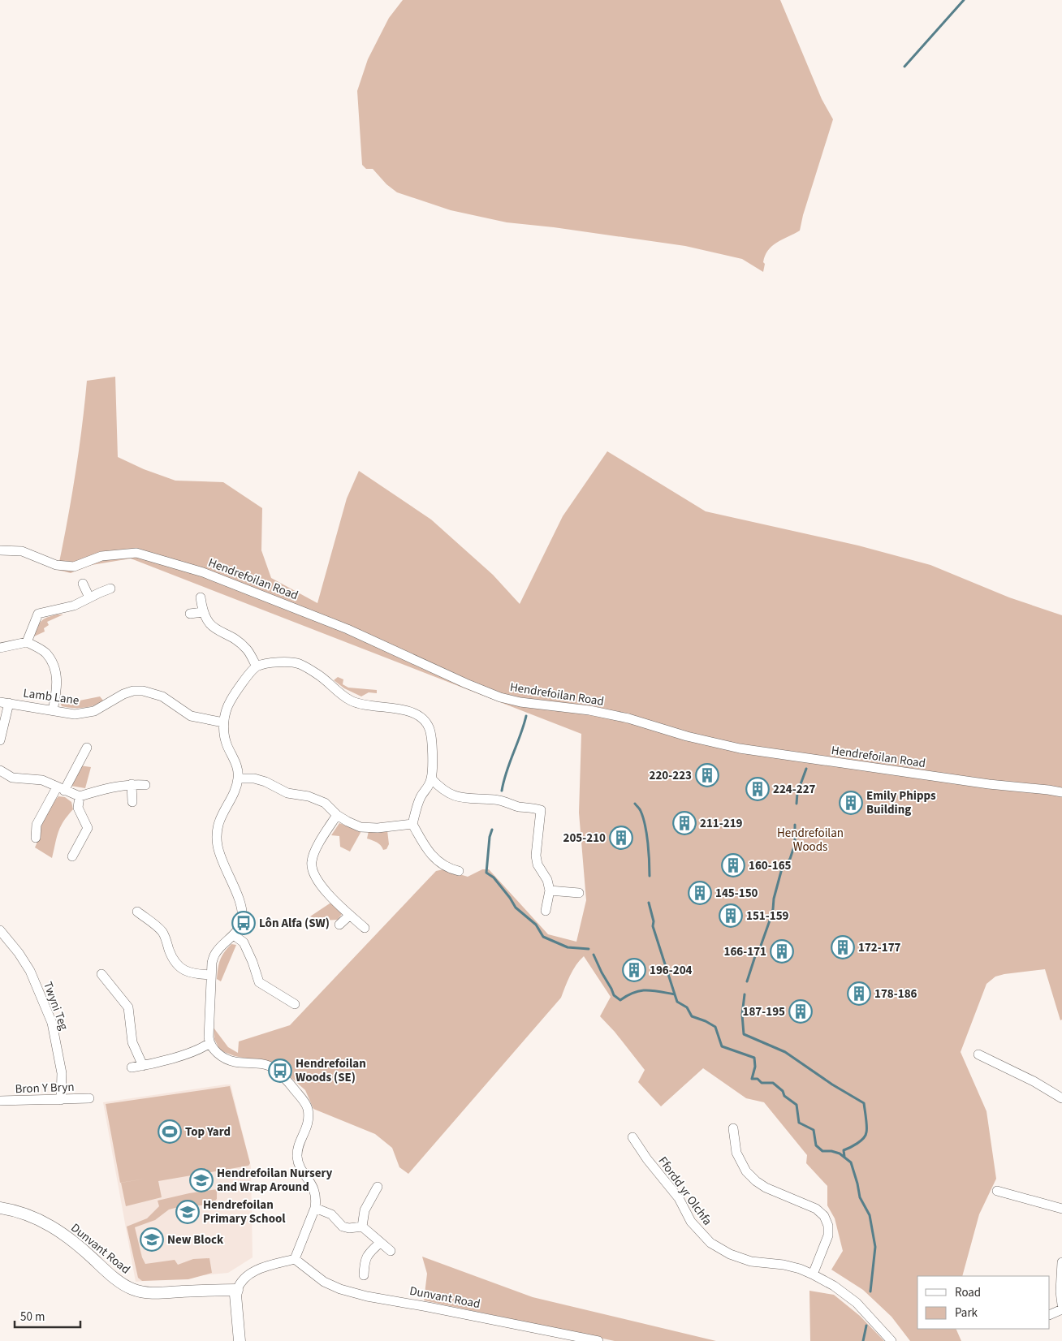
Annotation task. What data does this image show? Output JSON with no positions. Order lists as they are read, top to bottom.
{
  "streets": {
    "street": [
      "Hendrefoilan Road",
      "Lamb Lane",
      "Twyni Teg",
      "Bron Y Bryn",
      "Ffordd yr Olchfa",
      "Dunvant Road"
    ]
  },
  "crossings": [
    ["Twyni Teg", "Bron Y Bryn"]
  ],
  "parks": ["Hendrefoilan Woods"],
  "places": {
    "building": [
      "220-223",
      "224-227",
      "Emily Phipps Building",
      "211-219",
      "205-210",
      "160-165",
      "145-150",
      "151-159",
      "172-177",
      "166-171",
      "196-204",
      "178-186",
      "187-195"
    ],
    "bus stop": ["Lôn Alfa (SW)", "Hendrefoilan Woods (SE)"],
    "sports": ["Top Yard"],
    "school or university": ["Hendrefoilan Nursery and Wrap Around", "Hendrefoilan Primary School", "New Block"]
  },
  "legend": ["Road", "Park"],
  "scale_bar": "50 m"
}
